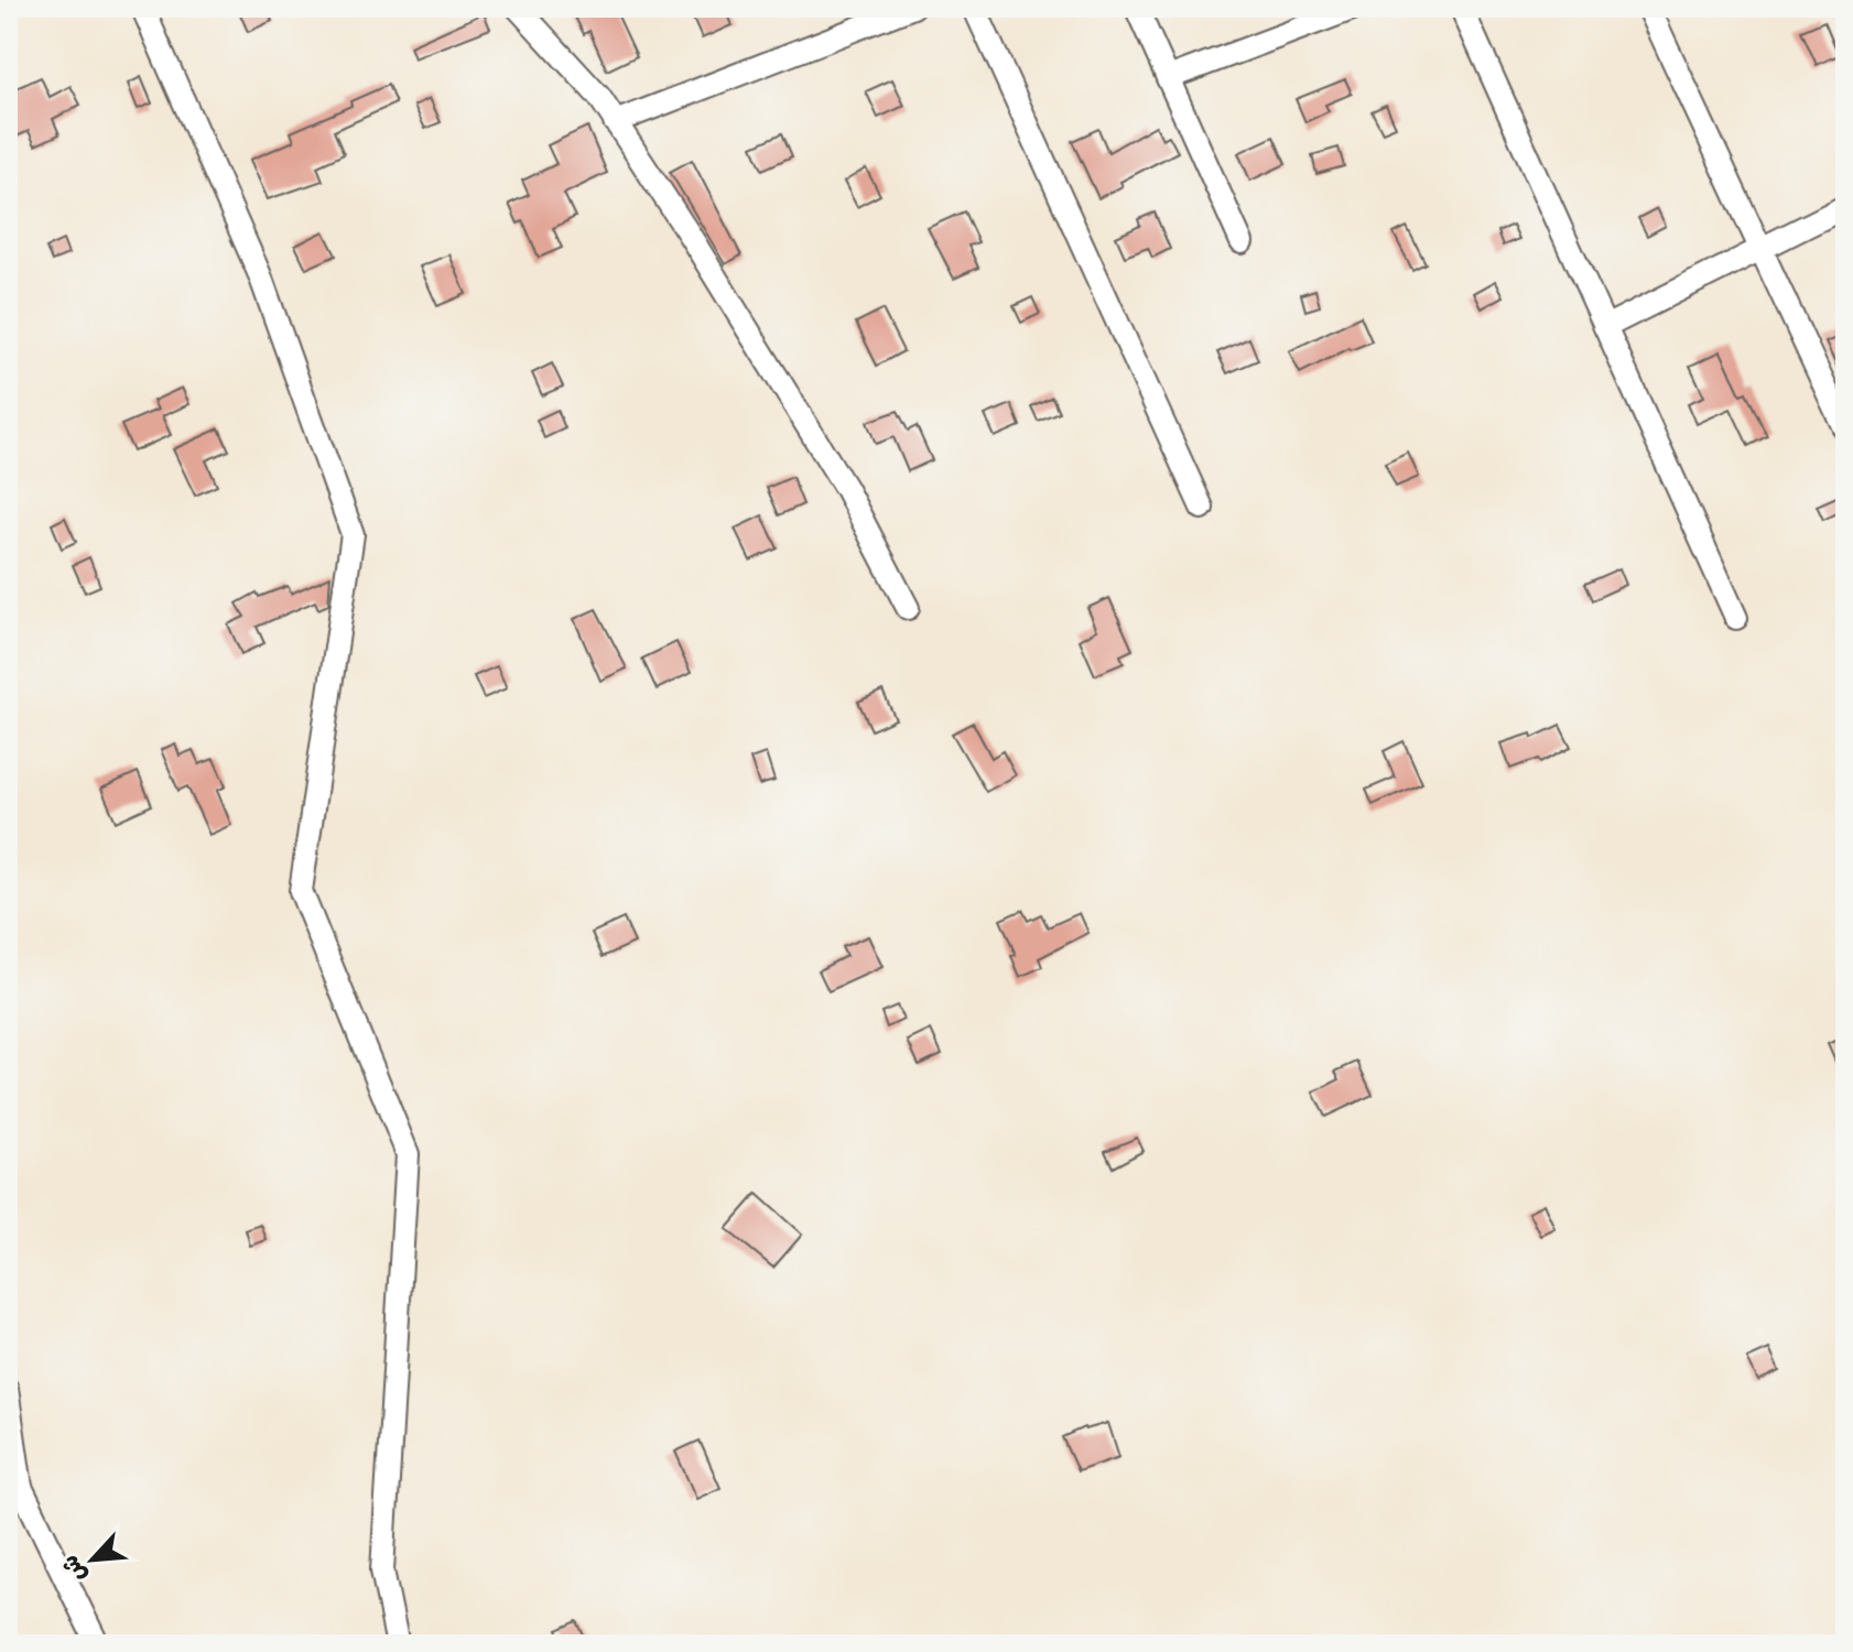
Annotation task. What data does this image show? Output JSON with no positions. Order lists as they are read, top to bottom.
{
  "north": "bottom left"
}
